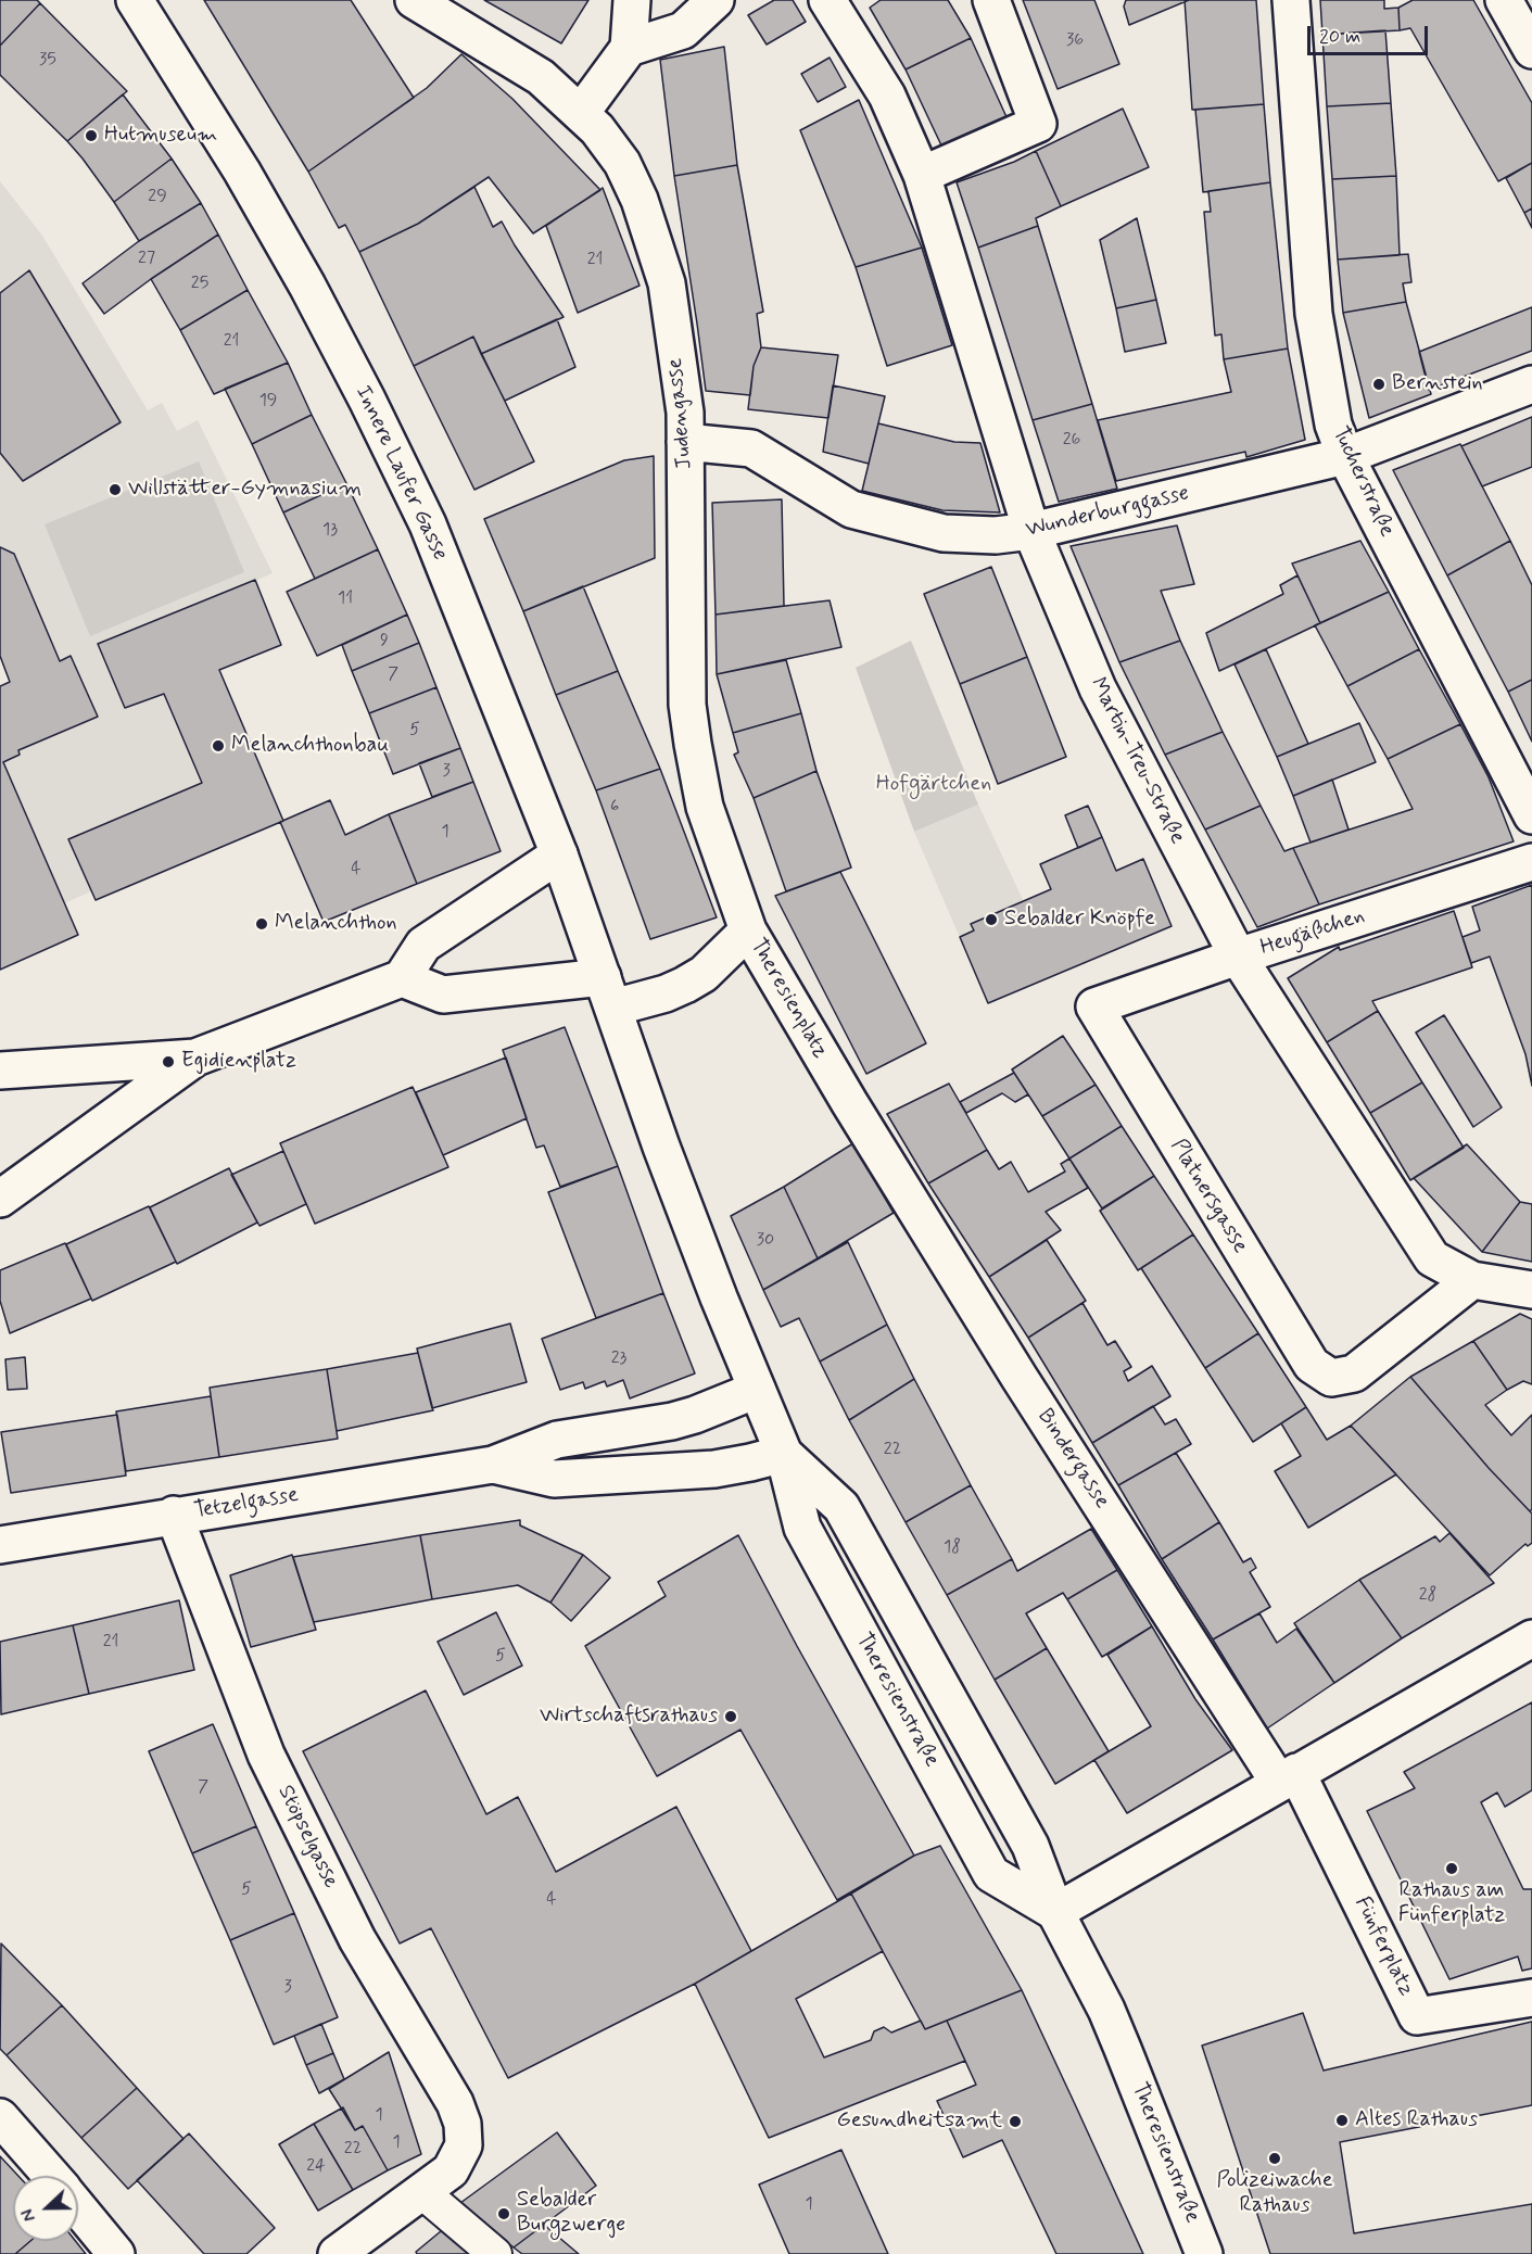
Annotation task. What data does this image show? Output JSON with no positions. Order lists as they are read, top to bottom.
{
  "streets": {
    "street": [
      "Judengasse",
      "Innere Laufer Gasse",
      "Tucherstraße",
      "Wunderburggasse",
      "Martin-Treu-Straße",
      "Heugäßchen",
      "Theresienplatz",
      "Platnersgasse",
      "Bindergasse",
      "Tetzelgasse",
      "Theresienstraße",
      "Stöpselgasse",
      "Fünferplatz"
    ]
  },
  "crossings": [
    ["Judengasse", "Wunderburggasse"],
    ["Judengasse", "Theresienplatz"],
    ["Innere Laufer Gasse", "Theresienplatz"],
    ["Innere Laufer Gasse", "Theresienstraße"],
    ["Tucherstraße", "Wunderburggasse"],
    ["Wunderburggasse", "Martin-Treu-Straße"],
    ["Martin-Treu-Straße", "Heugäßchen"],
    ["Martin-Treu-Straße", "Platnersgasse"],
    ["Heugäßchen", "Platnersgasse"],
    ["Theresienplatz", "Bindergasse"],
    ["Theresienplatz", "Theresienstraße"],
    ["Bindergasse", "Fünferplatz"],
    ["Tetzelgasse", "Theresienstraße"],
    ["Tetzelgasse", "Stöpselgasse"]
  ],
  "parks": ["Hofgärtchen"],
  "places": [
    "Hutmuseum",
    "Bernstein",
    "Willstätter-Gymnasium",
    "Melanchthonbau",
    "Sebalder Knöpfe",
    "Melanchthon",
    "Egidienplatz",
    "Wirtschaftsrathaus",
    "Rathaus am Fünferplatz",
    "Altes Rathaus",
    "Gesundheitsamt",
    "Polizeiwache Rathaus",
    "Sebalder Burgzwerge"
  ],
  "house_numbers": [
    "36",
    "35",
    "29",
    "27",
    "21",
    "25",
    "21",
    "19",
    "26",
    "13",
    "11",
    "9",
    "7",
    "5",
    "3",
    "6",
    "1",
    "4",
    "30",
    "23",
    "22",
    "18",
    "28",
    "21",
    "5",
    "7",
    "5",
    "4",
    "3",
    "1",
    "1",
    "22",
    "24",
    "1"
  ],
  "scale_bar": "20 m",
  "north": "left"
}
